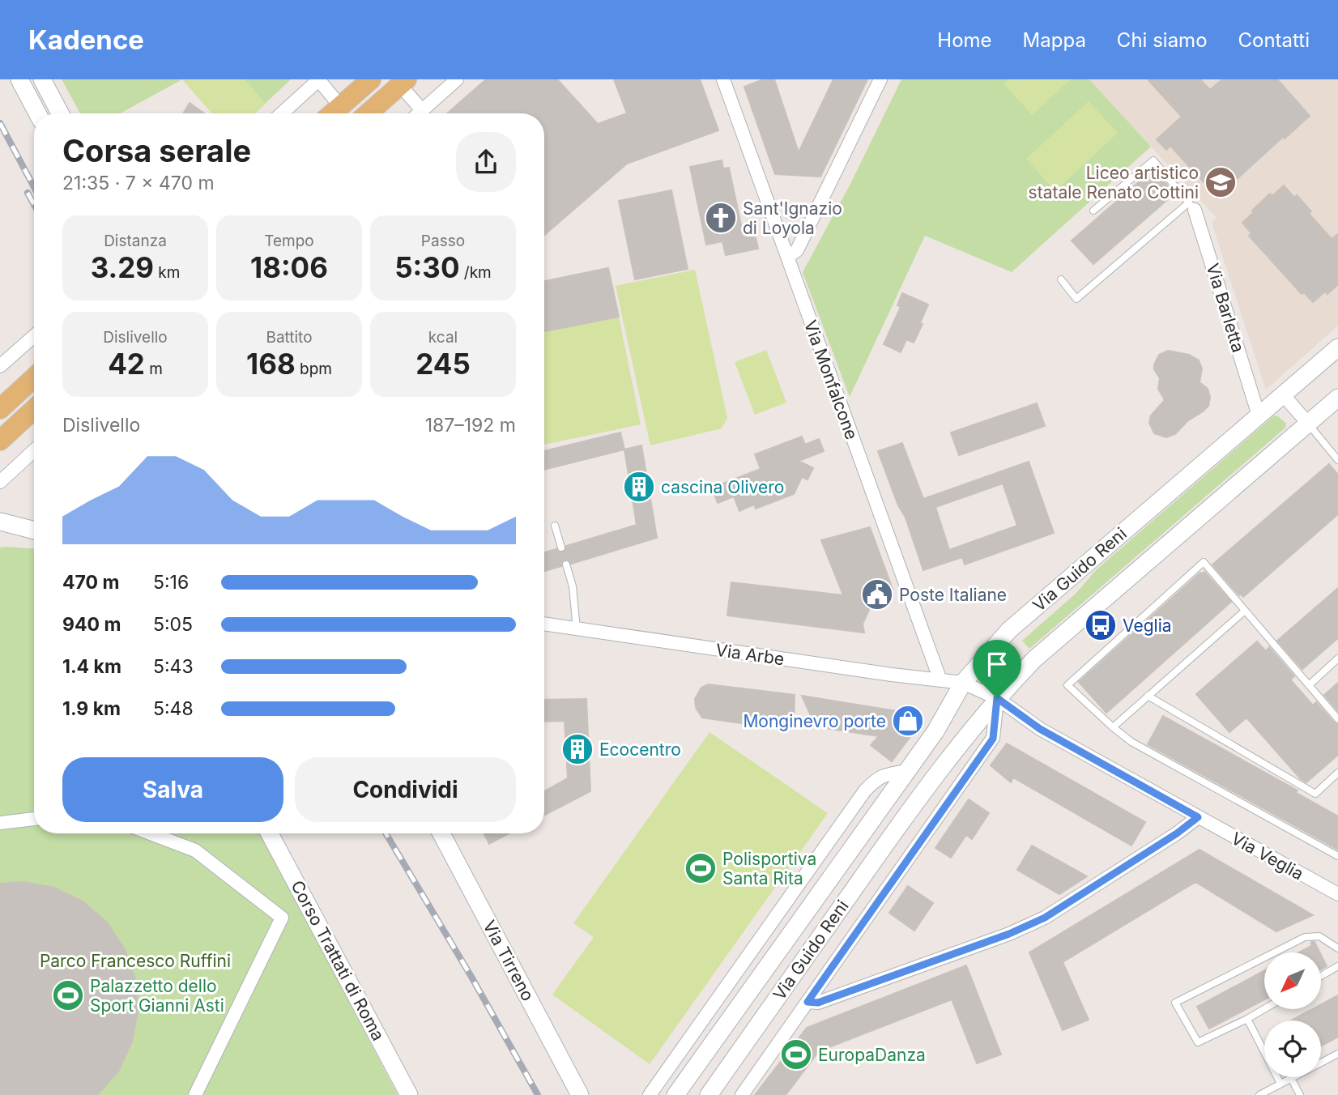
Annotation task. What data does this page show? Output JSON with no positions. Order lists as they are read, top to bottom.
{
  "streets": {
    "main road": ["Via Guido Reni", "Corso Trattati di Roma", "Via Tirreno"],
    "street": [
      "Via Barletta",
      "Via Monfalcone",
      "Via Arbe",
      "Via Veglia"
    ]
  },
  "crossings": [
    ["Via Barletta", "Via Guido Reni"],
    ["Via Monfalcone", "Via Arbe"],
    ["Via Guido Reni", "Via Arbe"],
    ["Via Guido Reni", "Via Veglia"],
    ["Via Arbe", "Via Veglia"]
  ],
  "parks": ["Parco Francesco Ruffini"],
  "places": {
    "school or university": ["Liceo artistico statale Renato Cottini"],
    "church": ["Sant'Ignazio di Loyola"],
    "building": ["cascina Olivero", "Ecocentro"],
    "public building": ["Poste Italiane"],
    "bus stop": ["Veglia"],
    "shop": ["Monginevro porte"],
    "sports": ["Polisportiva Santa Rita", "Palazzetto dello Sport Gianni Asti", "EuropaDanza"]
  },
  "north": "bottom left",
  "page": {
    "header": "Kadence",
    "nav": [
      "Home",
      "Mappa",
      "Chi siamo",
      "Contatti"
    ],
    "heading": ["Corsa serale", "21:35 · 7 × 470 m"],
    "stats": [
      ["Distanza", "3.29 km"],
      ["Tempo", "18:06"],
      ["Passo", "5:30 /km"],
      ["Dislivello", "42 m"],
      ["Battito", "168 bpm"],
      ["kcal", "245"]
    ],
    "chart": ["Dislivello", "187–192 m"],
    "list": [
      {
        "name": "470 m",
        "note": "5:16"
      },
      {
        "name": "940 m",
        "note": "5:05"
      },
      {
        "name": "1.4 km",
        "note": "5:43"
      },
      {
        "name": "1.9 km",
        "note": "5:48"
      }
    ],
    "buttons": ["Salva", "Condividi"]
  }
}
